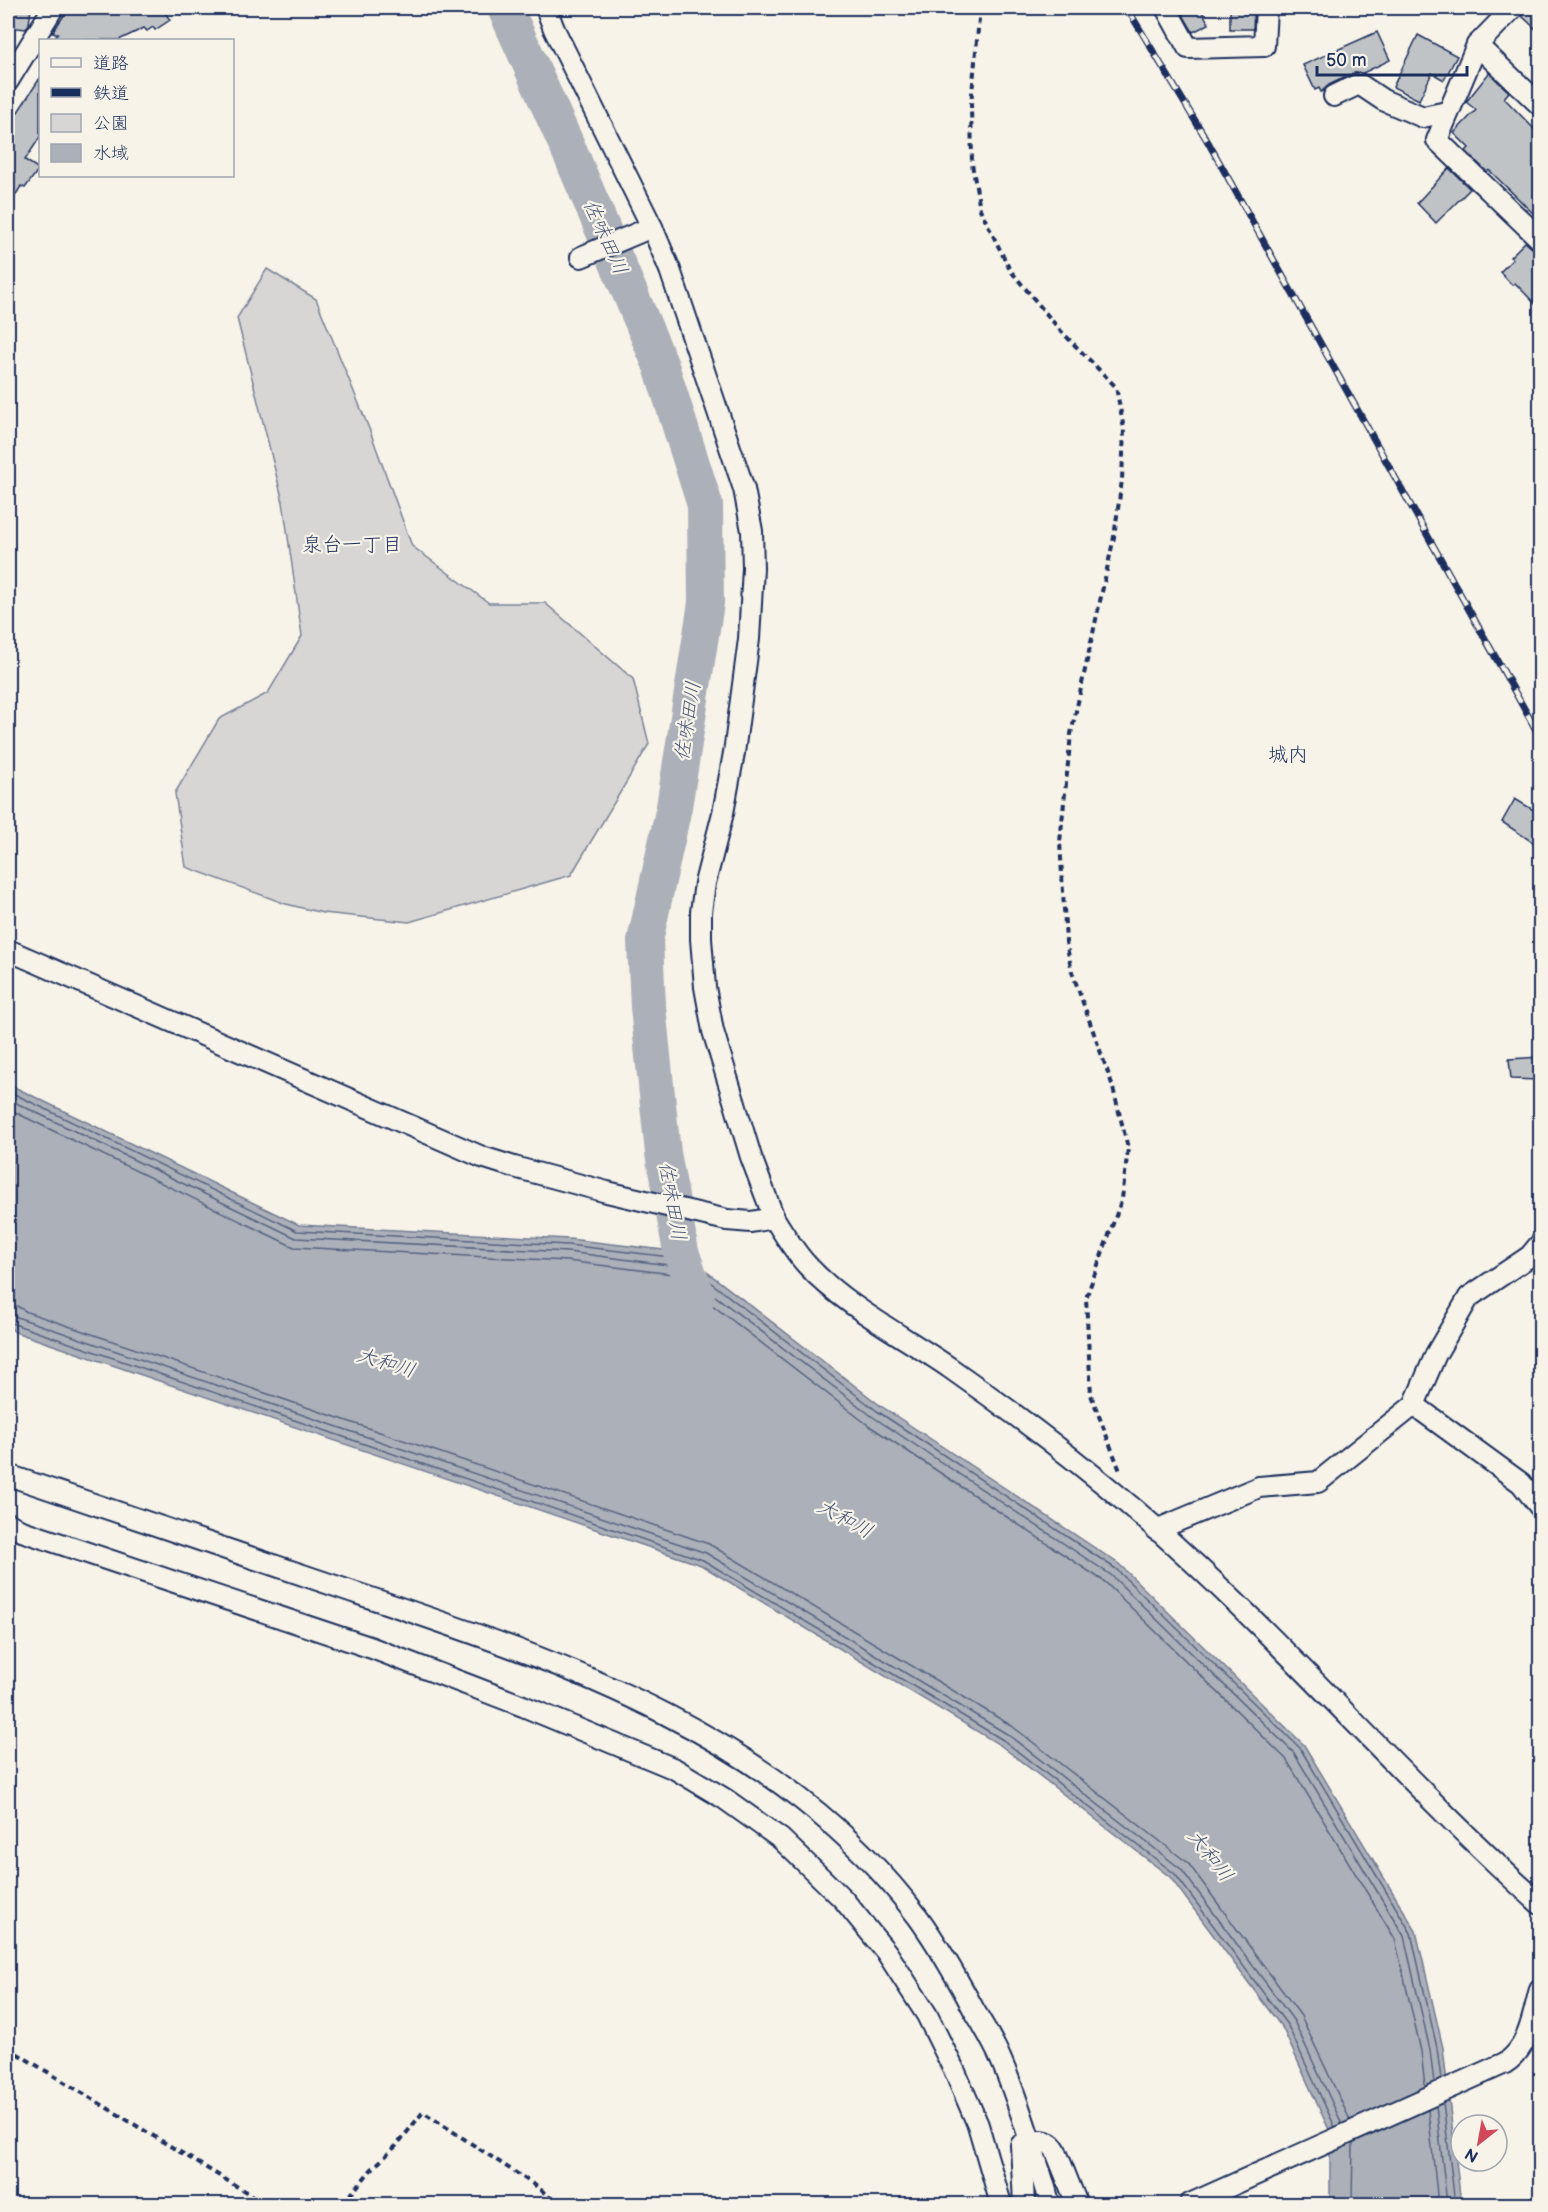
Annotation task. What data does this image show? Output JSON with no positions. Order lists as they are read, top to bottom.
{
  "districts": ["泉台一丁目", "城内"],
  "water": ["佐味田川", "大和川"],
  "legend": [
    "道路",
    "鉄道",
    "公園",
    "水域"
  ],
  "scale_bar": "50 m",
  "north": "bottom left"
}
